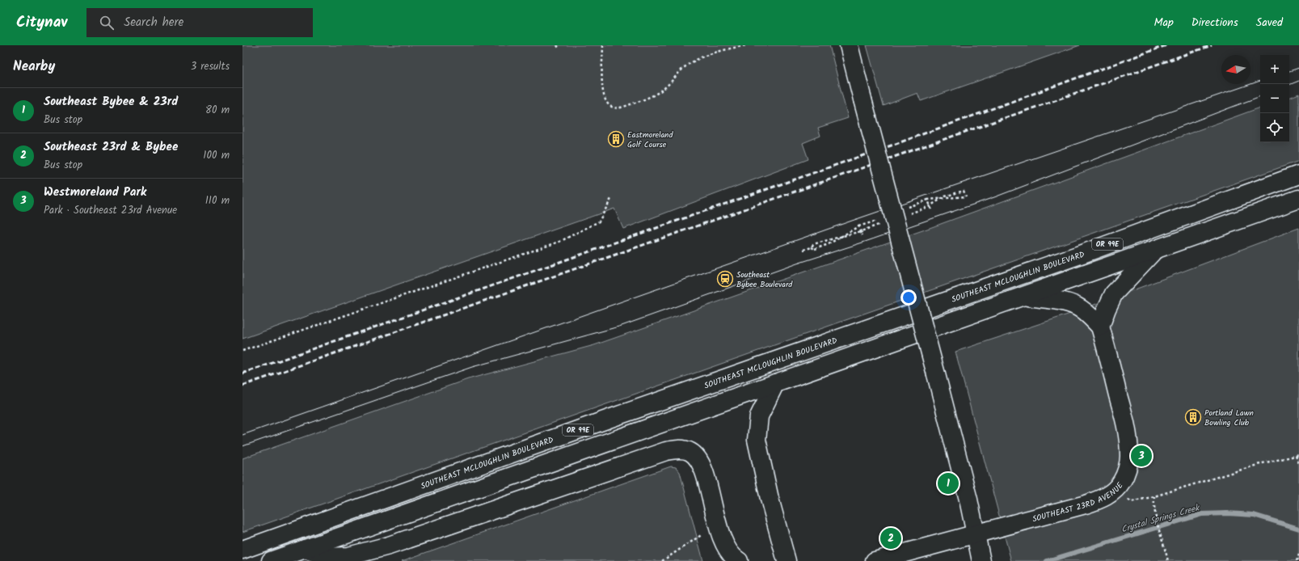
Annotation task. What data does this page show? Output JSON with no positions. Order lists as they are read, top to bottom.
{
  "streets": {
    "main road": ["OR 99E", "SOUTHEAST MCLOUGHLIN BOULEVARD", "SOUTHEAST 23RD AVENUE"]
  },
  "water": ["Crystal Springs Creek"],
  "places": {
    "building": ["Eastmoreland Golf Course", "Portland Lawn Bowling Club"],
    "station": ["Southeast Bybee Boulevard"]
  },
  "north": "left",
  "page": {
    "header": "Citynav",
    "search": "Search here",
    "nav": ["Map", "Directions", "Saved"],
    "heading": ["Nearby", "3 results"],
    "map_buttons": ["+", "−"],
    "list": [
      {
        "mark": "1",
        "name": "Southeast Bybee & 23rd",
        "note": "Bus stop",
        "value": "80 m"
      },
      {
        "mark": "2",
        "name": "Southeast 23rd & Bybee",
        "note": "Bus stop",
        "value": "100 m"
      },
      {
        "mark": "3",
        "name": "Westmoreland Park",
        "note": "Park · Southeast 23rd Avenue",
        "value": "110 m"
      }
    ],
    "pins": ["3", "1", "2"]
  }
}
